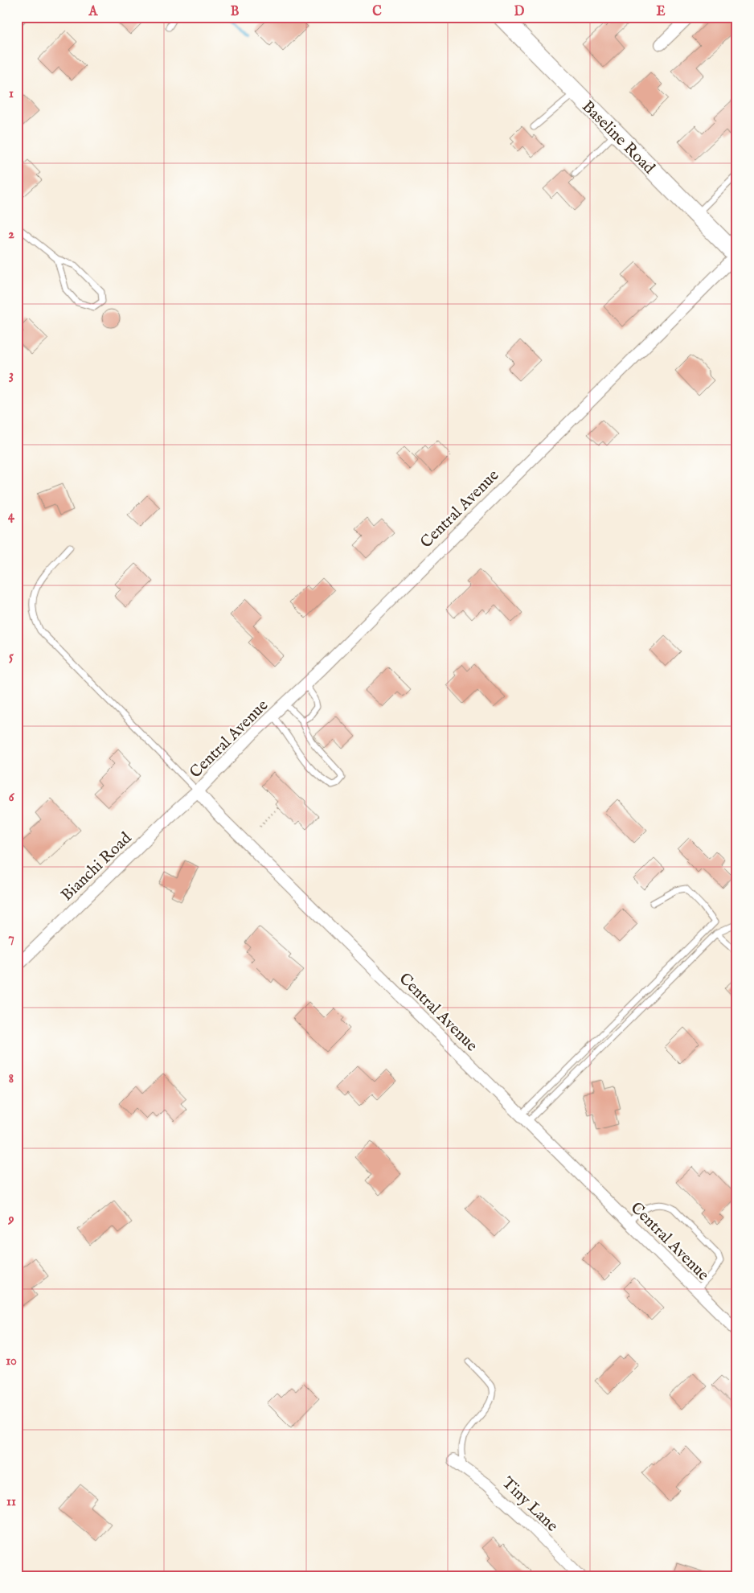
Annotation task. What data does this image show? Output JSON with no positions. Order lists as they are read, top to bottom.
{
  "streets": {
    "main road": ["Baseline Road"],
    "street": ["Central Avenue", "Bianchi Road", "Tiny Lane"]
  },
  "crossings": [
    ["Baseline Road", "Central Avenue"],
    ["Central Avenue", "Bianchi Road"]
  ],
  "grid": {
    "columns": [
      "A",
      "B",
      "C",
      "D",
      "E"
    ],
    "rows": [
      "1",
      "2",
      "3",
      "4",
      "5",
      "6",
      "7",
      "8",
      "9",
      "10",
      "11"
    ]
  }
}
